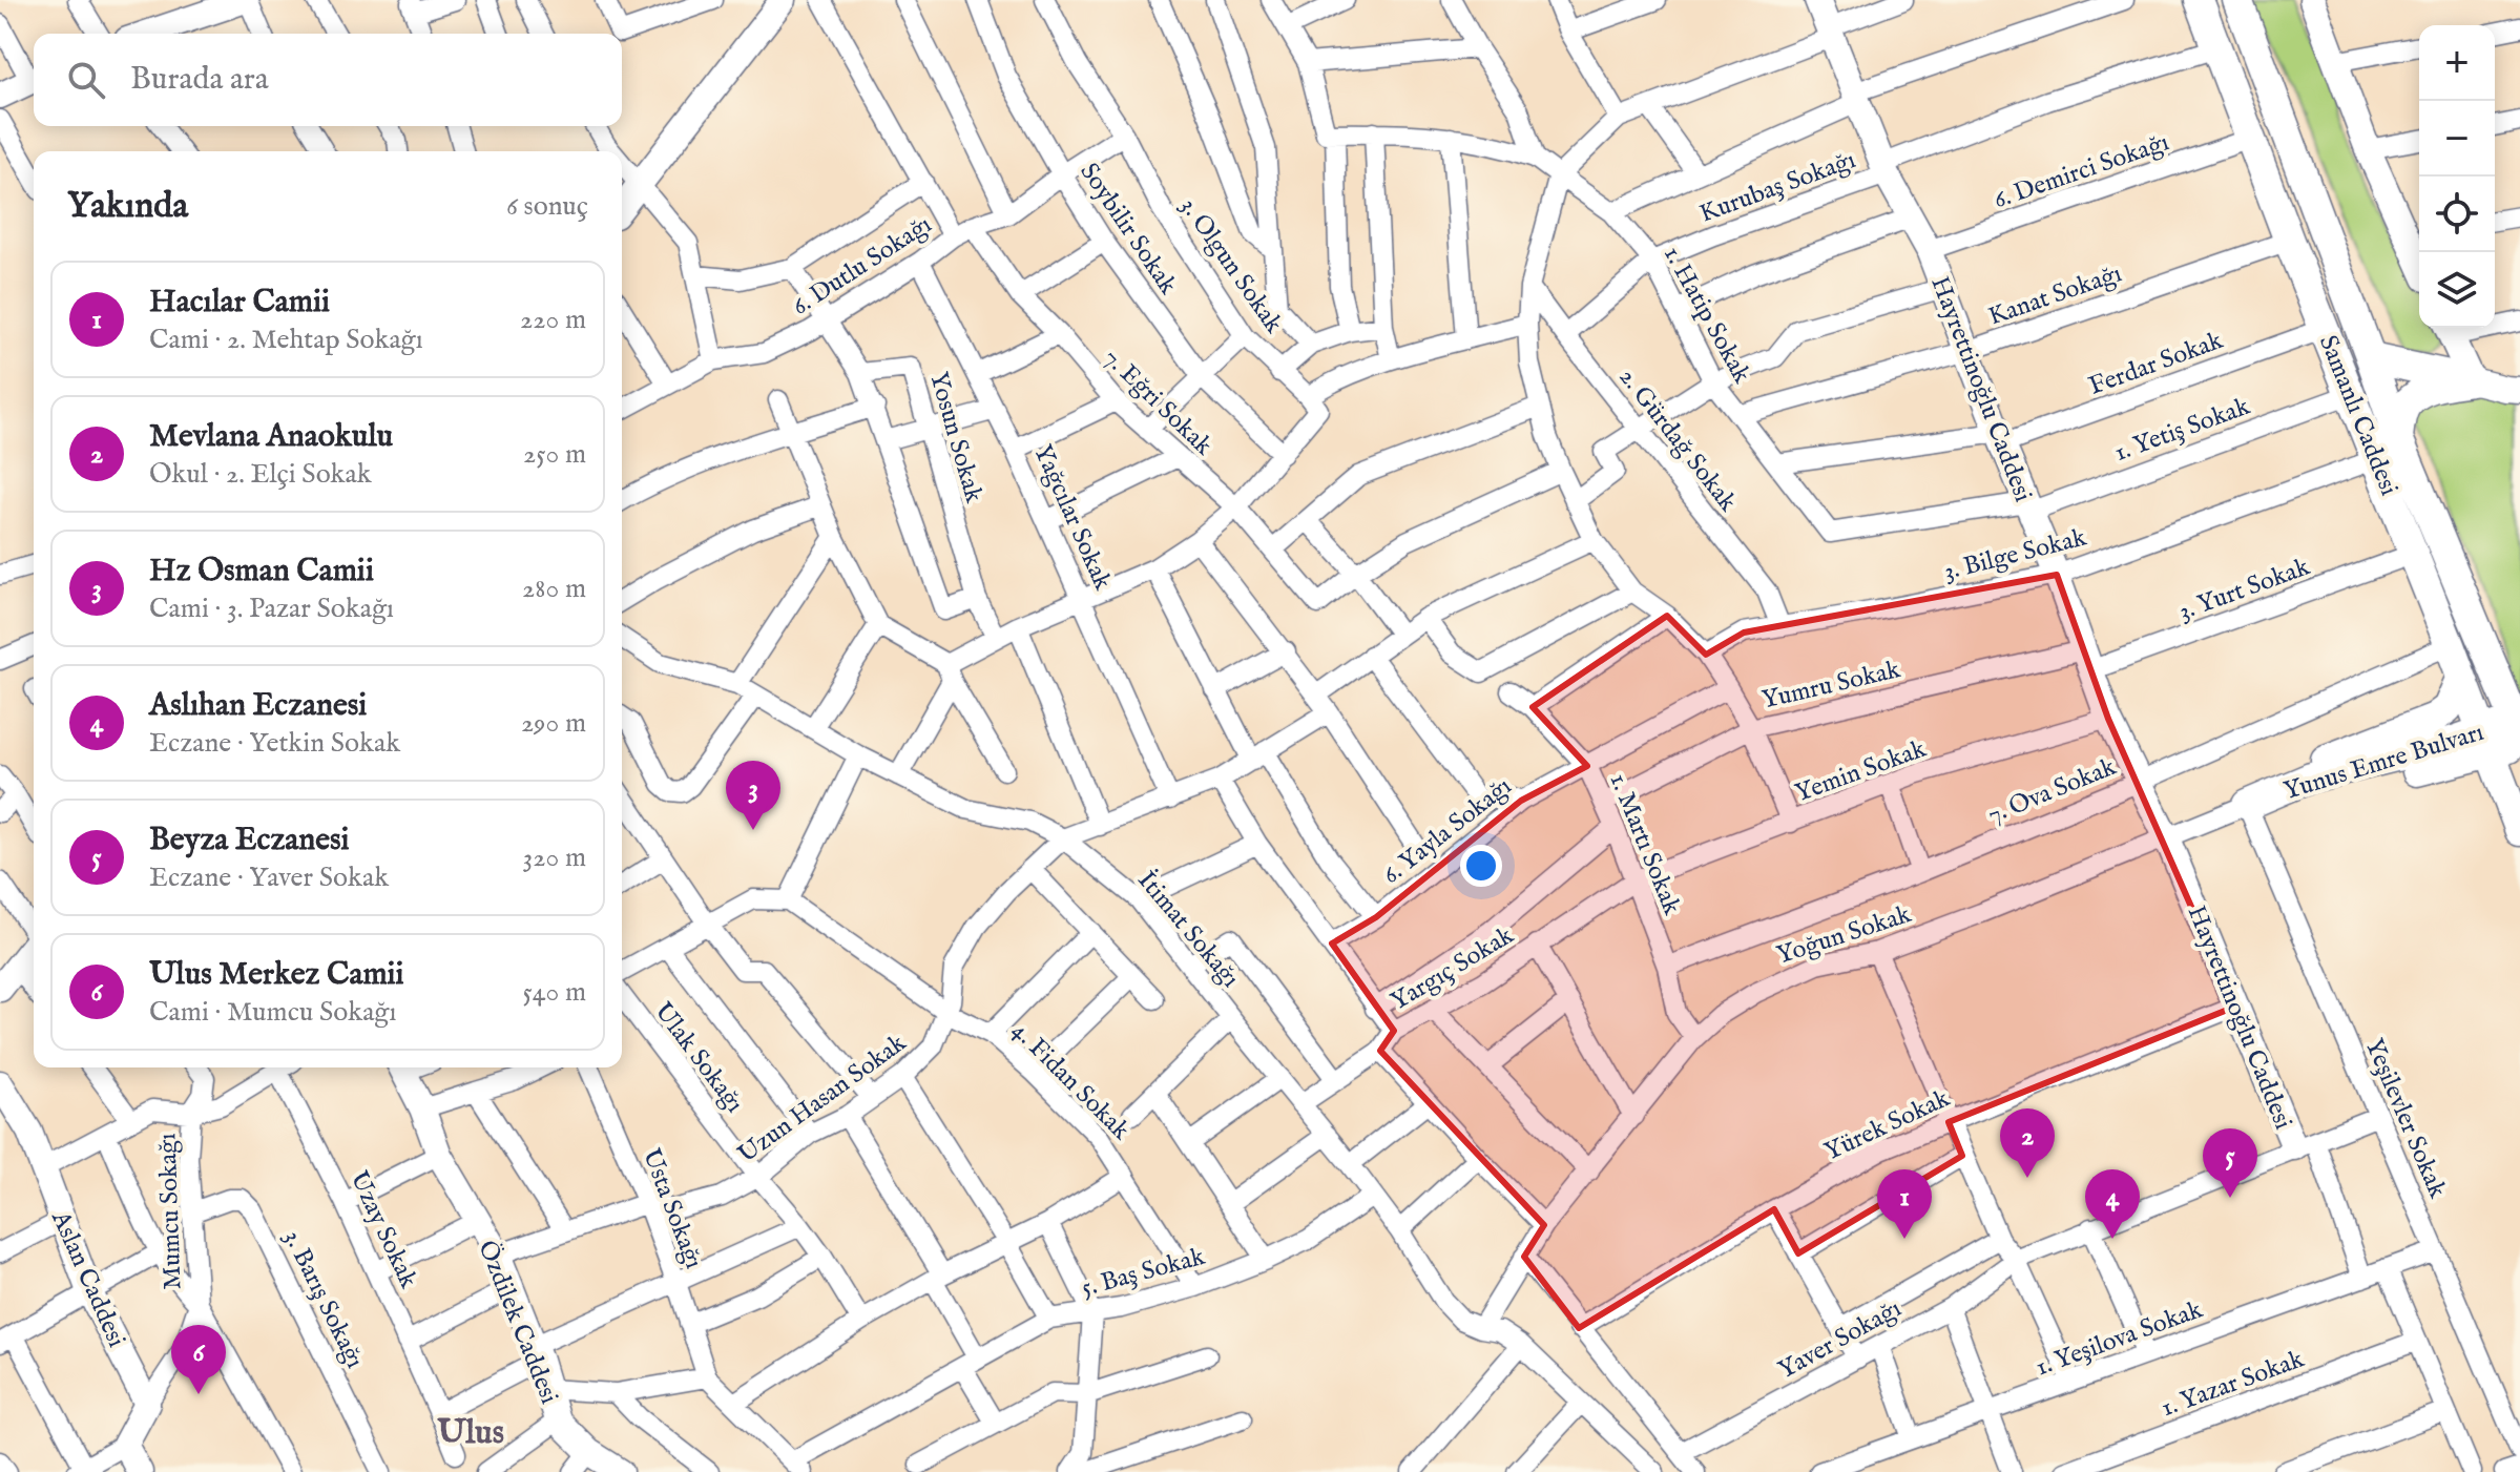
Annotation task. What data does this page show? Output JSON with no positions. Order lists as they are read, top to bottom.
{
  "streets": {
    "main road": [
      "Hayrettinoğlu Caddesi",
      "Samanlı Caddesi",
      "Yunus Emre Bulvarı",
      "Aslan Caddesi",
      "Özdilek Caddesi"
    ],
    "street": [
      "6. Demirci Sokağı",
      "Kurubaş Sokağı",
      "Soybilir Sokak",
      "6. Dutlu Sokağı",
      "3. Olgun Sokak",
      "Kanat Sokağı",
      "1. Hatip Sokak",
      "Ferdar Sokak",
      "7. Eğri Sokak",
      "1. Yetiş Sokak",
      "Yosun Sokak",
      "2. Gürdağ Sokak",
      "Yağcılar Sokak",
      "3. Bilge Sokak",
      "3. Yurt Sokak",
      "Yumru Sokak",
      "Yemin Sokak",
      "7. Ova Sokak",
      "6. Yayla Sokağı",
      "1. Martı Sokak",
      "İtimat Sokağı",
      "Yoğun Sokak",
      "Yargıç Sokak",
      "Ulak Sokağı",
      "4. Fidan Sokak",
      "Uzun Hasan Sokak",
      "Yeşilevler Sokak",
      "Yürek Sokak",
      "Usta Sokağı",
      "Mumcu Sokağı",
      "Uzay Sokak",
      "5. Baş Sokak",
      "3. Barış Sokağı",
      "1. Yeşilova Sokak",
      "Yaver Sokağı",
      "1. Yazar Sokak"
    ]
  },
  "crossings": [
    ["6. Demirci Sokağı", "Hayrettinoğlu Caddesi"],
    ["6. Demirci Sokağı", "Samanlı Caddesi"],
    ["Kurubaş Sokağı", "1. Hatip Sokak"],
    ["Kurubaş Sokağı", "Hayrettinoğlu Caddesi"],
    ["Kurubaş Sokağı", "Samanlı Caddesi"],
    ["Kurubaş Sokağı", "2. Gürdağ Sokak"],
    ["Soybilir Sokak", "6. Dutlu Sokağı"],
    ["6. Dutlu Sokağı", "3. Olgun Sokak"],
    ["6. Dutlu Sokağı", "7. Eğri Sokak"],
    ["6. Dutlu Sokağı", "Yağcılar Sokak"],
    ["Kanat Sokağı", "1. Hatip Sokak"],
    ["Kanat Sokağı", "Hayrettinoğlu Caddesi"],
    ["Kanat Sokağı", "Samanlı Caddesi"],
    ["1. Hatip Sokak", "Ferdar Sokak"],
    ["1. Hatip Sokak", "1. Yetiş Sokak"],
    ["Ferdar Sokak", "Hayrettinoğlu Caddesi"],
    ["Ferdar Sokak", "Samanlı Caddesi"],
    ["Hayrettinoğlu Caddesi", "1. Yetiş Sokak"],
    ["Hayrettinoğlu Caddesi", "3. Bilge Sokak"],
    ["Hayrettinoğlu Caddesi", "3. Yurt Sokak"],
    ["Hayrettinoğlu Caddesi", "Yumru Sokak"],
    ["Hayrettinoğlu Caddesi", "Yemin Sokak"],
    ["Hayrettinoğlu Caddesi", "7. Ova Sokak"],
    ["Hayrettinoğlu Caddesi", "Yoğun Sokak"],
    ["Hayrettinoğlu Caddesi", "Yürek Sokak"],
    ["Hayrettinoğlu Caddesi", "Yaver Sokağı"],
    ["Samanlı Caddesi", "1. Yetiş Sokak"],
    ["Samanlı Caddesi", "3. Bilge Sokak"],
    ["Samanlı Caddesi", "3. Yurt Sokak"],
    ["Samanlı Caddesi", "Yunus Emre Bulvarı"],
    ["Samanlı Caddesi", "7. Ova Sokak"],
    ["2. Gürdağ Sokak", "3. Bilge Sokak"],
    ["3. Yurt Sokak", "Yumru Sokak"],
    ["Yumru Sokak", "1. Martı Sokak"],
    ["Yunus Emre Bulvarı", "Yoğun Sokak"],
    ["Yunus Emre Bulvarı", "Yeşilevler Sokak"],
    ["Yemin Sokak", "1. Martı Sokak"],
    ["Yemin Sokak", "Yargıç Sokak"],
    ["7. Ova Sokak", "1. Martı Sokak"],
    ["6. Yayla Sokağı", "1. Martı Sokak"],
    ["1. Martı Sokak", "Yoğun Sokak"],
    ["1. Martı Sokak", "Yargıç Sokak"],
    ["İtimat Sokağı", "Yoğun Sokak"],
    ["İtimat Sokağı", "Yargıç Sokak"],
    ["İtimat Sokağı", "Uzun Hasan Sokak"],
    ["İtimat Sokağı", "5. Baş Sokak"],
    ["Yoğun Sokak", "Yeşilevler Sokak"],
    ["Ulak Sokağı", "Uzun Hasan Sokak"],
    ["4. Fidan Sokak", "Uzun Hasan Sokak"],
    ["4. Fidan Sokak", "5. Baş Sokak"],
    ["Uzun Hasan Sokak", "Usta Sokağı"],
    ["Uzun Hasan Sokak", "Özdilek Caddesi"],
    ["Yeşilevler Sokak", "1. Yeşilova Sokak"],
    ["Yeşilevler Sokak", "Yaver Sokağı"],
    ["Mumcu Sokağı", "Aslan Caddesi"],
    ["Mumcu Sokağı", "3. Barış Sokağı"]
  ],
  "districts": ["Ulus"],
  "page": {
    "map_buttons": ["+", "−"],
    "search": "Burada ara",
    "heading": ["Yakında", "6 sonuç"],
    "list": [
      {
        "mark": "1",
        "name": "Hacılar Camii",
        "note": "Cami · 2. Mehtap Sokağı",
        "value": "220 m"
      },
      {
        "mark": "2",
        "name": "Mevlana Anaokulu",
        "note": "Okul · 2. Elçi Sokak",
        "value": "250 m"
      },
      {
        "mark": "3",
        "name": "Hz Osman Camii",
        "note": "Cami · 3. Pazar Sokağı",
        "value": "280 m"
      },
      {
        "mark": "4",
        "name": "Aslıhan Eczanesi",
        "note": "Eczane · Yetkin Sokak",
        "value": "290 m"
      },
      {
        "mark": "5",
        "name": "Beyza Eczanesi",
        "note": "Eczane · Yaver Sokak",
        "value": "320 m"
      },
      {
        "mark": "6",
        "name": "Ulus Merkez Camii",
        "note": "Cami · Mumcu Sokağı",
        "value": "540 m"
      }
    ],
    "pins": [
      "3",
      "2",
      "5",
      "1",
      "4",
      "6"
    ]
  }
}
